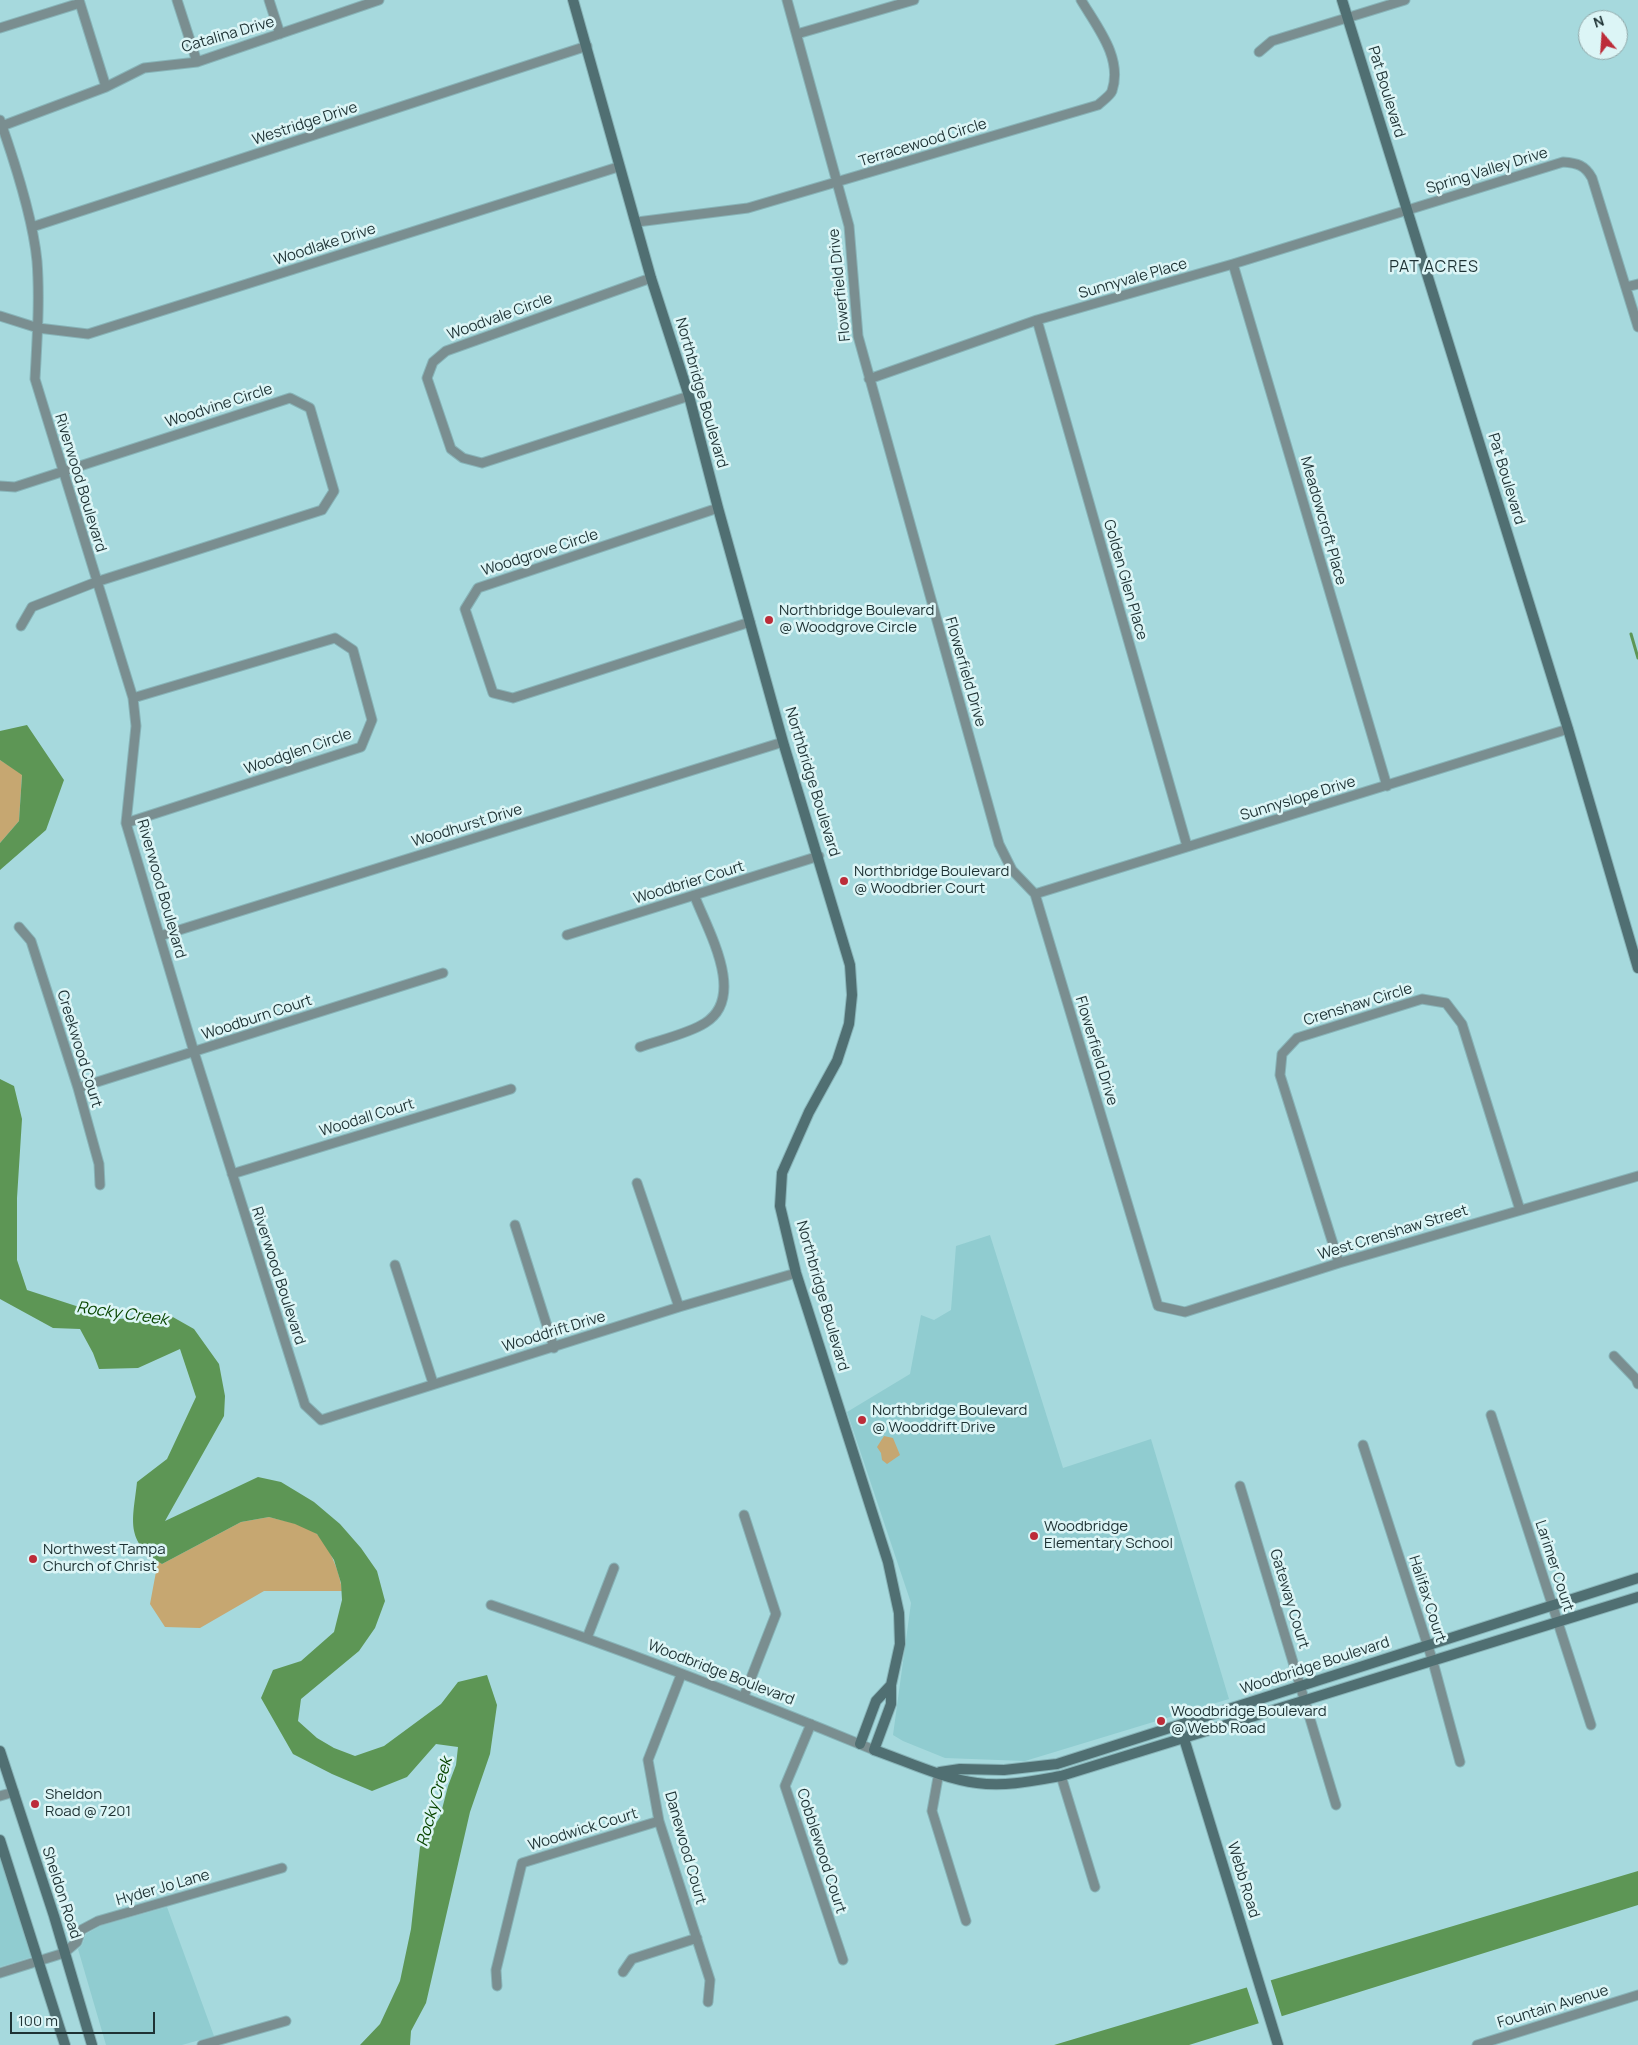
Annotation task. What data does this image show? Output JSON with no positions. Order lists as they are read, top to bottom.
{
  "streets": {
    "street": [
      "Catalina Drive",
      "Pat Boulevard",
      "Westridge Drive",
      "Terracewood Circle",
      "Spring Valley Drive",
      "Woodlake Drive",
      "Sunnyvale Place",
      "Flowerfield Drive",
      "Woodvale Circle",
      "Northbridge Boulevard",
      "Woodvine Circle",
      "Riverwood Boulevard",
      "Meadowcroft Place",
      "Woodgrove Circle",
      "Golden Glen Place",
      "Woodglen Circle",
      "Sunnyslope Drive",
      "Woodhurst Drive",
      "Woodbrier Court",
      "Crenshaw Circle",
      "Woodburn Court",
      "Creekwood Court",
      "Woodall Court",
      "West Crenshaw Street",
      "Wooddrift Drive",
      "Larimer Court",
      "Gateway Court",
      "Halifax Court",
      "Woodbridge Boulevard",
      "Woodwick Court",
      "Danewood Court",
      "Cobblewood Court",
      "Webb Road",
      "Hyder Jo Lane",
      "Sheldon Road",
      "Fountain Avenue"
    ]
  },
  "crossings": [
    ["Catalina Drive", "Riverwood Boulevard"],
    ["Pat Boulevard", "Spring Valley Drive"],
    ["Pat Boulevard", "Sunnyvale Place"],
    ["Pat Boulevard", "Sunnyslope Drive"],
    ["Westridge Drive", "Northbridge Boulevard"],
    ["Westridge Drive", "Riverwood Boulevard"],
    ["Terracewood Circle", "Flowerfield Drive"],
    ["Terracewood Circle", "Northbridge Boulevard"],
    ["Spring Valley Drive", "Sunnyvale Place"],
    ["Woodlake Drive", "Northbridge Boulevard"],
    ["Woodlake Drive", "Riverwood Boulevard"],
    ["Sunnyvale Place", "Flowerfield Drive"],
    ["Sunnyvale Place", "Meadowcroft Place"],
    ["Sunnyvale Place", "Golden Glen Place"],
    ["Flowerfield Drive", "Sunnyslope Drive"],
    ["Flowerfield Drive", "West Crenshaw Street"],
    ["Woodvale Circle", "Northbridge Boulevard"],
    ["Northbridge Boulevard", "Woodgrove Circle"],
    ["Northbridge Boulevard", "Woodhurst Drive"],
    ["Northbridge Boulevard", "Woodbrier Court"],
    ["Northbridge Boulevard", "Wooddrift Drive"],
    ["Northbridge Boulevard", "Woodbridge Boulevard"],
    ["Woodvine Circle", "Riverwood Boulevard"],
    ["Riverwood Boulevard", "Woodglen Circle"],
    ["Riverwood Boulevard", "Woodhurst Drive"],
    ["Riverwood Boulevard", "Woodburn Court"],
    ["Riverwood Boulevard", "Woodall Court"],
    ["Riverwood Boulevard", "Wooddrift Drive"],
    ["Meadowcroft Place", "Sunnyslope Drive"],
    ["Golden Glen Place", "Sunnyslope Drive"],
    ["Crenshaw Circle", "West Crenshaw Street"],
    ["Woodburn Court", "Creekwood Court"],
    ["Larimer Court", "Woodbridge Boulevard"],
    ["Gateway Court", "Woodbridge Boulevard"],
    ["Halifax Court", "Woodbridge Boulevard"],
    ["Woodbridge Boulevard", "Danewood Court"],
    ["Woodbridge Boulevard", "Cobblewood Court"],
    ["Woodbridge Boulevard", "Webb Road"],
    ["Woodwick Court", "Danewood Court"],
    ["Hyder Jo Lane", "Sheldon Road"]
  ],
  "districts": ["PAT ACRES"],
  "water": ["Rocky Creek"],
  "places": [
    "Northbridge Boulevard @ Woodgrove Circle",
    "Northbridge Boulevard @ Woodbrier Court",
    "Northbridge Boulevard @ Wooddrift Drive",
    "Woodbridge Elementary School",
    "Northwest Tampa Church of Christ",
    "Woodbridge Boulevard @ Webb Road",
    "Sheldon Road @ 7201"
  ],
  "scale_bar": "100 m",
  "north": "top"
}
